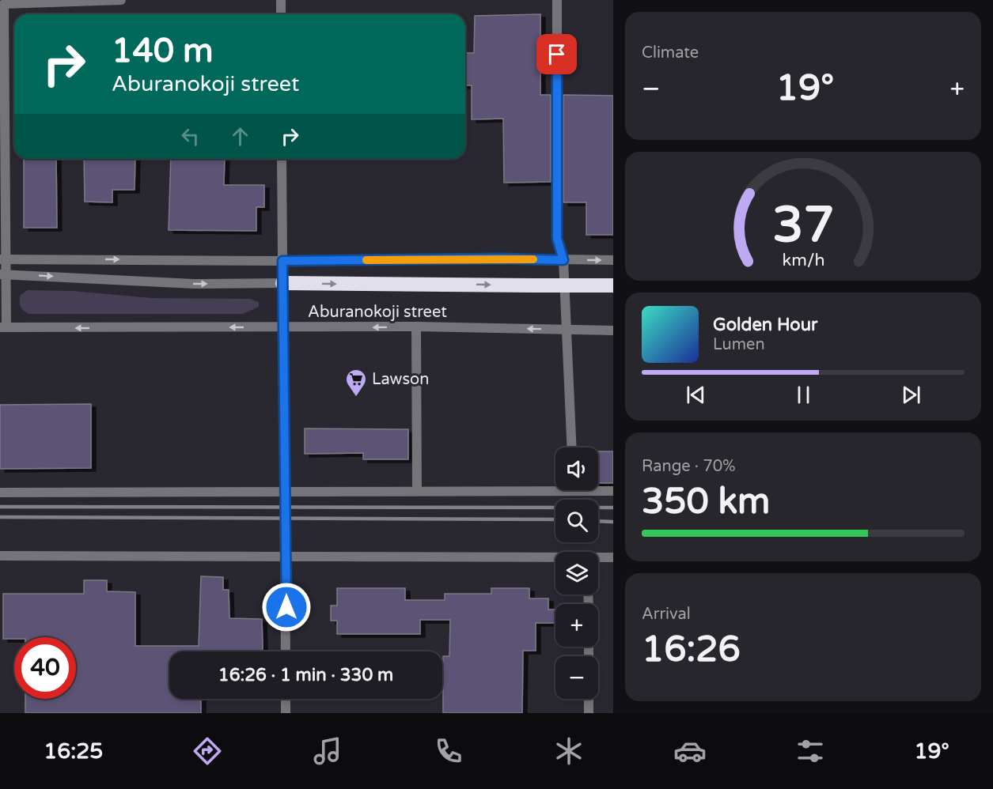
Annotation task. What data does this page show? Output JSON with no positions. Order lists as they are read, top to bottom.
{
  "streets": {
    "street": ["Aburanokoji street"]
  },
  "places": {
    "supermarket": ["Lawson"]
  },
  "page": {
    "tile": [
      "Climate",
      ["Range · 70%", "350 km"],
      ["Arrival", "16:26"]
    ],
    "turn": ["140 m", "Aburanokoji street"],
    "heat": ["−", "19°", "+"],
    "song": ["Golden Hour", "Lumen"],
    "map_buttons": ["+", "−"],
    "limit": "40",
    "trip": "16:26 · 1 min · 330 m",
    "tabs": ["16:25", "19°"],
    "gauge": ["37", "km/h"]
  }
}
